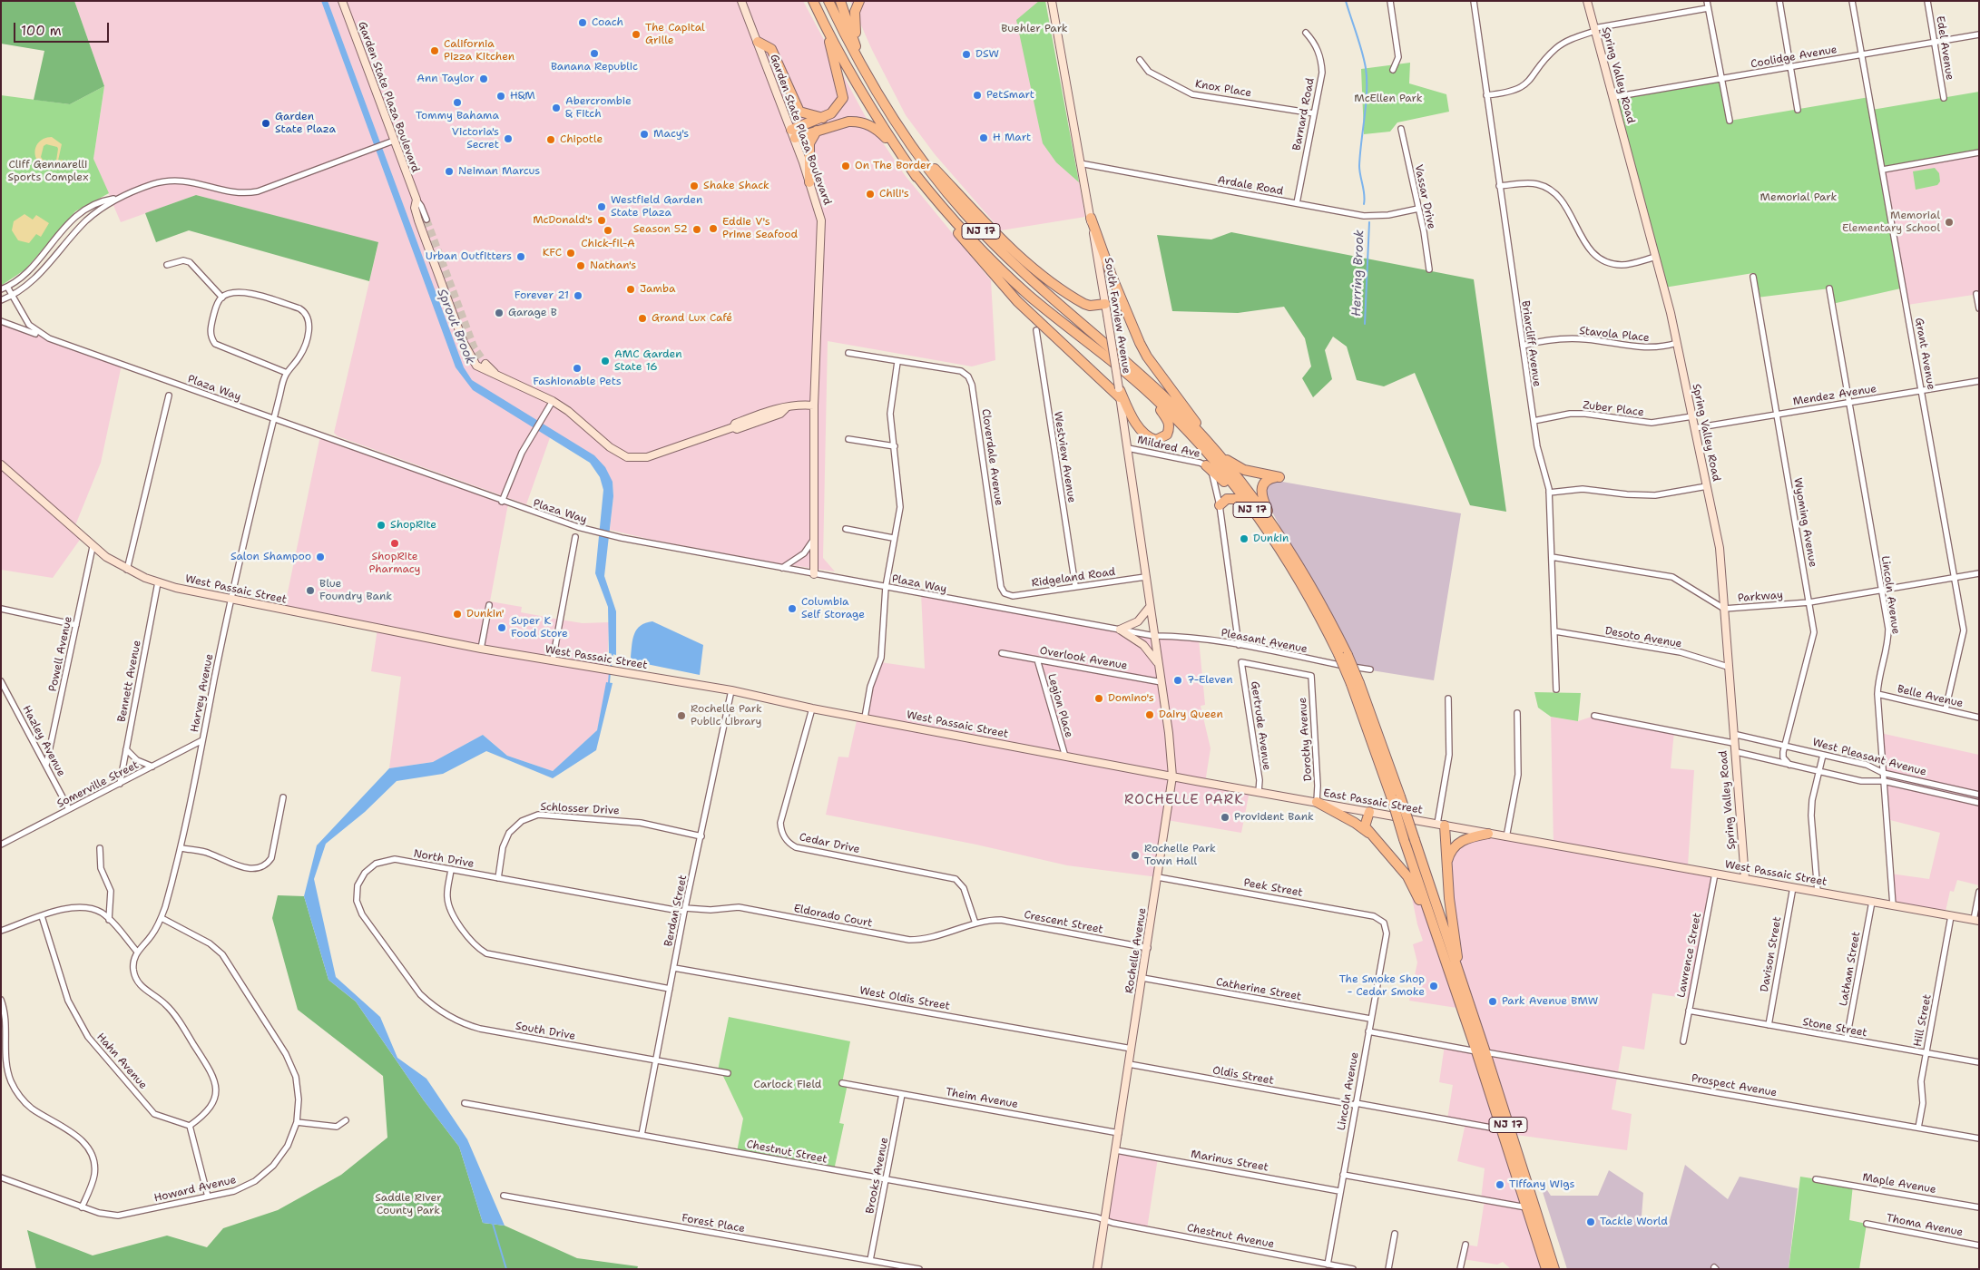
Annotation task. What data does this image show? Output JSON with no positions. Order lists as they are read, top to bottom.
{
  "streets": {
    "highway": ["NJ 17"],
    "street": [
      "Edel Avenue",
      "Coolidge Avenue",
      "Spring Valley Road",
      "Knox Place",
      "Garden State Plaza Boulevard",
      "Barnard Road",
      "Ardale Road",
      "Vassar Drive",
      "South Farview Avenue",
      "Stavola Place",
      "Briarcliff Avenue",
      "Grant Avenue",
      "Plaza Way",
      "Mendez Avenue",
      "Zuber Place",
      "Mildred Ave",
      "Cloverdale Avenue",
      "Westview Avenue",
      "Wyoming Avenue",
      "Ridgeland Road",
      "West Passaic Street",
      "Lincoln Avenue",
      "Parkway",
      "Desoto Avenue",
      "Pleasant Avenue",
      "Powell Avenue",
      "Overlook Avenue",
      "Bennett Avenue",
      "Harvey Avenue",
      "Belle Avenue",
      "Legion Place",
      "Gertrude Avenue",
      "Dorothy Avenue",
      "Hazley Avenue",
      "West Pleasant Avenue",
      "Somerville Street",
      "East Passaic Street",
      "Schlosser Drive",
      "Cedar Drive",
      "North Drive",
      "Peek Street",
      "Berdan Street",
      "Eldorado Court",
      "Crescent Street",
      "Rochelle Avenue",
      "Davison Street",
      "Lawrence Street",
      "Latham Street",
      "Catherine Street",
      "West Oldis Street",
      "Hill Street",
      "Stone Street",
      "South Drive",
      "Hahn Avenue",
      "Oldis Street",
      "Prospect Avenue",
      "Theim Avenue",
      "Chestnut Street",
      "Marinus Street",
      "Brooks Avenue",
      "Maple Avenue",
      "Howard Avenue",
      "Forest Place",
      "Thoma Avenue",
      "Chestnut Avenue"
    ]
  },
  "crossings": [
    ["Edel Avenue", "Coolidge Avenue"],
    ["Coolidge Avenue", "Spring Valley Road"],
    ["Coolidge Avenue", "Grant Avenue"],
    ["Spring Valley Road", "Stavola Place"],
    ["Spring Valley Road", "Mendez Avenue"],
    ["Spring Valley Road", "Zuber Place"],
    ["Spring Valley Road", "West Passaic Street"],
    ["Spring Valley Road", "Parkway"],
    ["Spring Valley Road", "Desoto Avenue"],
    ["Spring Valley Road", "West Pleasant Avenue"],
    ["Knox Place", "Barnard Road"],
    ["Garden State Plaza Boulevard", "Plaza Way"],
    ["Barnard Road", "Ardale Road"],
    ["Ardale Road", "Vassar Drive"],
    ["Ardale Road", "South Farview Avenue"],
    ["NJ 17", "Oldis Street"],
    ["NJ 17", "Prospect Avenue"],
    ["South Farview Avenue", "Plaza Way"],
    ["South Farview Avenue", "Mildred Ave"],
    ["South Farview Avenue", "Ridgeland Road"],
    ["South Farview Avenue", "Pleasant Avenue"],
    ["South Farview Avenue", "Rochelle Avenue"],
    ["Stavola Place", "Briarcliff Avenue"],
    ["Briarcliff Avenue", "Zuber Place"],
    ["Briarcliff Avenue", "Parkway"],
    ["Briarcliff Avenue", "Desoto Avenue"],
    ["Grant Avenue", "Mendez Avenue"],
    ["Grant Avenue", "Parkway"],
    ["Grant Avenue", "Belle Avenue"],
    ["Plaza Way", "Pleasant Avenue"],
    ["Plaza Way", "Harvey Avenue"],
    ["Plaza Way", "Rochelle Avenue"],
    ["Mendez Avenue", "Wyoming Avenue"],
    ["Mendez Avenue", "Lincoln Avenue"],
    ["Cloverdale Avenue", "Ridgeland Road"],
    ["Westview Avenue", "Ridgeland Road"],
    ["Wyoming Avenue", "Parkway"],
    ["Wyoming Avenue", "West Pleasant Avenue"],
    ["West Passaic Street", "Lincoln Avenue"],
    ["West Passaic Street", "Powell Avenue"],
    ["West Passaic Street", "Bennett Avenue"],
    ["West Passaic Street", "Harvey Avenue"],
    ["West Passaic Street", "Legion Place"],
    ["West Passaic Street", "East Passaic Street"],
    ["West Passaic Street", "Cedar Drive"],
    ["West Passaic Street", "Berdan Street"],
    ["West Passaic Street", "Rochelle Avenue"],
    ["West Passaic Street", "Davison Street"],
    ["West Passaic Street", "Lawrence Street"],
    ["West Passaic Street", "Latham Street"],
    ["West Passaic Street", "Hill Street"],
    ["Lincoln Avenue", "Parkway"],
    ["Lincoln Avenue", "Belle Avenue"],
    ["Lincoln Avenue", "West Pleasant Avenue"],
    ["Lincoln Avenue", "Peek Street"],
    ["Lincoln Avenue", "Catherine Street"],
    ["Lincoln Avenue", "Oldis Street"],
    ["Lincoln Avenue", "Prospect Avenue"],
    ["Lincoln Avenue", "Marinus Street"],
    ["Lincoln Avenue", "Chestnut Avenue"],
    ["Pleasant Avenue", "Rochelle Avenue"],
    ["Powell Avenue", "Hazley Avenue"],
    ["Overlook Avenue", "Legion Place"],
    ["Overlook Avenue", "Rochelle Avenue"],
    ["Bennett Avenue", "Somerville Street"],
    ["Harvey Avenue", "Somerville Street"],
    ["Harvey Avenue", "Howard Avenue"],
    ["Gertrude Avenue", "Dorothy Avenue"],
    ["Gertrude Avenue", "East Passaic Street"],
    ["Dorothy Avenue", "East Passaic Street"],
    ["Hazley Avenue", "Somerville Street"],
    ["East Passaic Street", "Rochelle Avenue"],
    ["Schlosser Drive", "North Drive"],
    ["Schlosser Drive", "Berdan Street"],
    ["Cedar Drive", "Eldorado Court"],
    ["Cedar Drive", "Crescent Street"],
    ["North Drive", "Berdan Street"],
    ["North Drive", "Eldorado Court"],
    ["North Drive", "South Drive"],
    ["Peek Street", "Rochelle Avenue"],
    ["Berdan Street", "Eldorado Court"],
    ["Berdan Street", "West Oldis Street"],
    ["Berdan Street", "South Drive"],
    ["Berdan Street", "Chestnut Street"],
    ["Eldorado Court", "Crescent Street"],
    ["Crescent Street", "Rochelle Avenue"],
    ["Rochelle Avenue", "Catherine Street"],
    ["Rochelle Avenue", "West Oldis Street"],
    ["Rochelle Avenue", "Oldis Street"],
    ["Rochelle Avenue", "Theim Avenue"],
    ["Rochelle Avenue", "Chestnut Street"],
    ["Rochelle Avenue", "Marinus Street"],
    ["Rochelle Avenue", "Chestnut Avenue"],
    ["Davison Street", "Stone Street"],
    ["Lawrence Street", "Stone Street"],
    ["Latham Street", "Stone Street"],
    ["Hill Street", "Stone Street"],
    ["Hill Street", "Prospect Avenue"],
    ["Theim Avenue", "Brooks Avenue"],
    ["Chestnut Street", "Brooks Avenue"],
    ["Chestnut Street", "Chestnut Avenue"],
    ["Brooks Avenue", "Forest Place"]
  ],
  "districts": ["ROCHELLE PARK"],
  "water": ["Herring Brook", "Sprout Brook"],
  "parks": [
    "Buehler Park",
    "McEllen Park",
    "Cliff Gennarelli Sports Complex",
    "Memorial Park",
    "Carlock Field",
    "Saddle River County Park"
  ],
  "places": [
    "Coach",
    "The Capital Grille",
    "California Pizza Kitchen",
    "Banana Republic",
    "DSW",
    "Ann Taylor",
    "PetSmart",
    "H&M",
    "Tommy Bahama",
    "Abercrombie & Fitch",
    "Garden State Plaza",
    "Macy's",
    "H Mart",
    "Victoria's Secret",
    "Chipotle",
    "On The Border",
    "Neiman Marcus",
    "Shake Shack",
    "Chili's",
    "Westfield Garden State Plaza",
    "McDonald's",
    "Memorial Elementary School",
    "Eddie V's Prime Seafood",
    "Season 52",
    "Chick-fil-A",
    "KFC",
    "Urban Outfitters",
    "Nathan's",
    "Jamba",
    "Forever 21",
    "Garage B",
    "Grand Lux Café",
    "AMC Garden State 16",
    "Fashionable Pets",
    "ShopRite",
    "Dunkin",
    "ShopRite Pharmacy",
    "Salon Shampoo",
    "Blue Foundry Bank",
    "Columbia Self Storage",
    "Dunkin'",
    "Super K Food Store",
    "7-Eleven",
    "Domino's",
    "Dairy Queen",
    "Rochelle Park Public Library",
    "Provident Bank",
    "Rochelle Park Town Hall",
    "The Smoke Shop - Cedar Smoke",
    "Park Avenue BMW",
    "Tiffany Wigs",
    "Tackle World"
  ],
  "scale_bar": "100 m"
}
